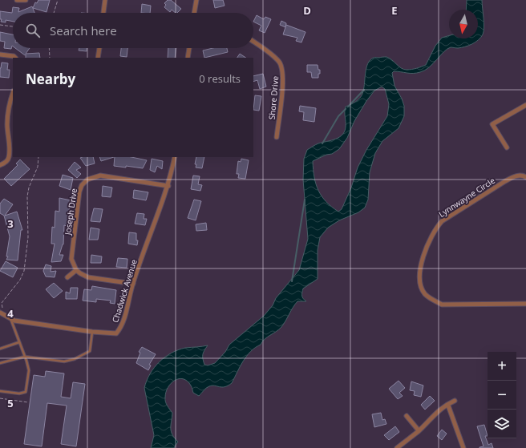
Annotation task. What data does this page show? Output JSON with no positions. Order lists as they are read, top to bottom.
{
  "streets": {
    "street": [
      "Shore Drive",
      "Lynnwayne Circle",
      "Joseph Drive",
      "Chadwick Avenue"
    ]
  },
  "crossings": [
    ["Joseph Drive", "Chadwick Avenue"]
  ],
  "north": "bottom",
  "page": {
    "search": "Search here",
    "heading": ["Nearby", "0 results"],
    "map_buttons": ["+", "−"]
  },
  "grid": {
    "columns": ["D", "E"],
    "rows": ["3", "4", "5"]
  }
}
